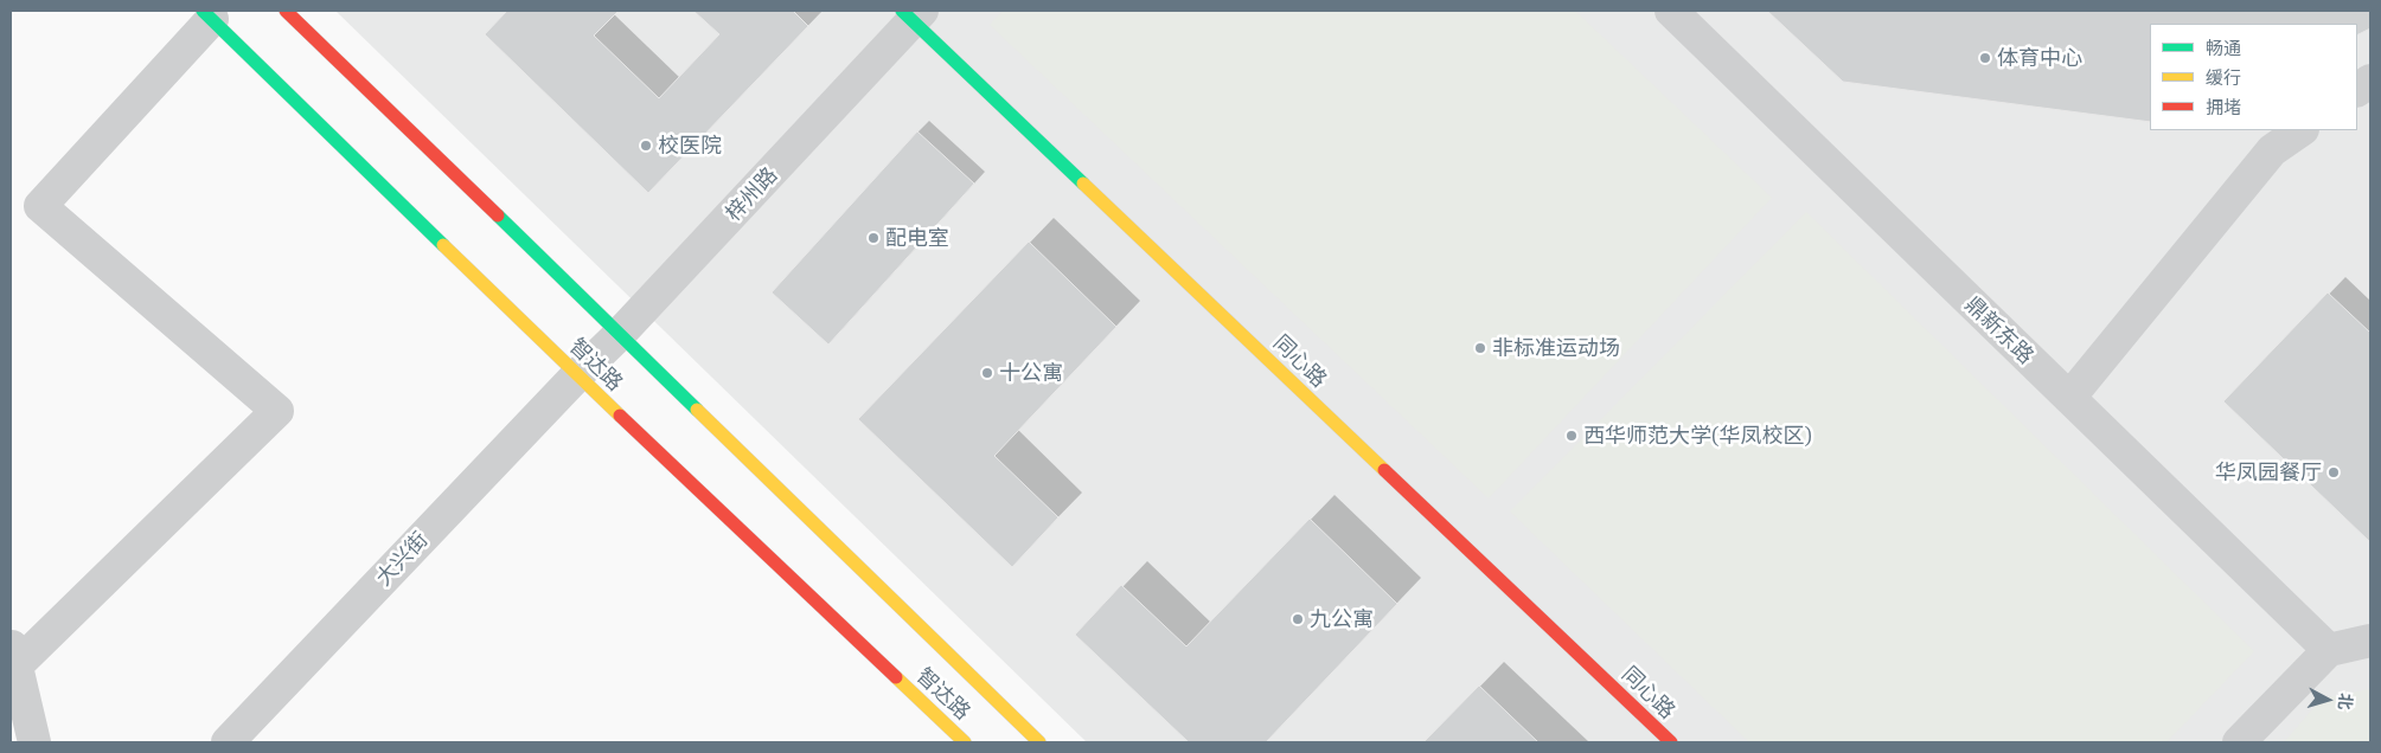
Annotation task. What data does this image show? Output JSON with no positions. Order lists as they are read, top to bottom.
{
  "streets": {
    "street": [
      "梓州路",
      "鼎新东路",
      "同心路",
      "智达路",
      "大兴街"
    ]
  },
  "crossings": [
    ["梓州路", "同心路"],
    ["梓州路", "智达路"],
    ["梓州路", "大兴街"],
    ["智达路", "大兴街"]
  ],
  "places": [
    "体育中心",
    "校医院",
    "配电室",
    "非标准运动场",
    "十公寓",
    "西华师范大学(华凤校区)",
    "华凤园餐厅",
    "九公寓"
  ],
  "legend": ["畅通", "缓行", "拥堵"],
  "north": "right"
}
